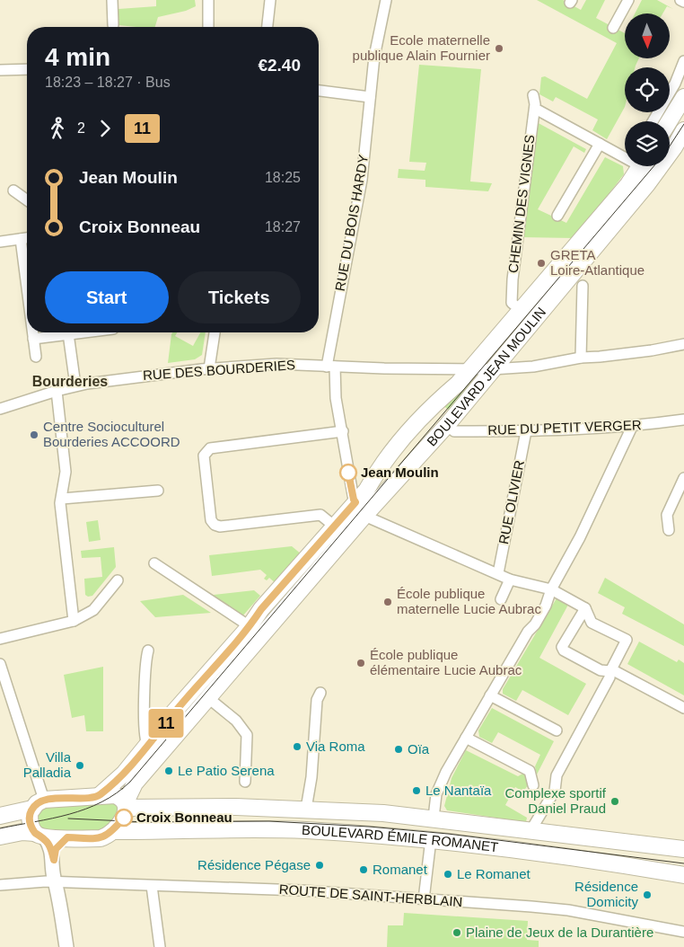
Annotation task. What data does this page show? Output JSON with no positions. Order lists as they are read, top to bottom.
{
  "streets": {
    "main road": ["BOULEVARD JEAN MOULIN", "BOULEVARD ÉMILE ROMANET"],
    "street": [
      "CHEMIN DES VIGNES",
      "RUE DU BOIS HARDY",
      "RUE DES BOURDERIES",
      "RUE DU PETIT VERGER",
      "RUE OLIVIER",
      "ROUTE DE SAINT-HERBLAIN"
    ]
  },
  "crossings": [
    ["CHEMIN DES VIGNES", "BOULEVARD JEAN MOULIN"],
    ["RUE DU BOIS HARDY", "RUE DES BOURDERIES"],
    ["RUE DU BOIS HARDY", "BOULEVARD JEAN MOULIN"],
    ["RUE DES BOURDERIES", "BOULEVARD JEAN MOULIN"],
    ["BOULEVARD JEAN MOULIN", "RUE DU PETIT VERGER"],
    ["BOULEVARD JEAN MOULIN", "BOULEVARD ÉMILE ROMANET"],
    ["RUE DU PETIT VERGER", "RUE OLIVIER"]
  ],
  "districts": ["Bourderies"],
  "places": [
    "Ecole maternelle publique Alain Fournier",
    "GRETA Loire-Atlantique",
    "Centre Socioculturel Bourderies ACCOORD",
    "Jean Moulin",
    "École publique maternelle Lucie Aubrac",
    "École publique élémentaire Lucie Aubrac",
    "Via Roma",
    "Oïa",
    "Villa Palladia",
    "Le Patio Serena",
    "Le Nantaïa",
    "Complexe sportif Daniel Praud",
    "Croix Bonneau",
    "Résidence Pégase",
    "Romanet",
    "Le Romanet",
    "Résidence Domicity",
    "Plaine de Jeux de la Durantière"
  ],
  "lines": ["bus line 11"],
  "north": "bottom",
  "page": {
    "on_map": "11",
    "heading": ["4 min", "18:23 – 18:27 · Bus", "€2.40"],
    "legs": ["2", "11"],
    "list": [
      {
        "name": "Jean Moulin",
        "value": "18:25"
      },
      {
        "name": "Croix Bonneau",
        "value": "18:27"
      }
    ],
    "buttons": ["Start", "Tickets"]
  }
}
